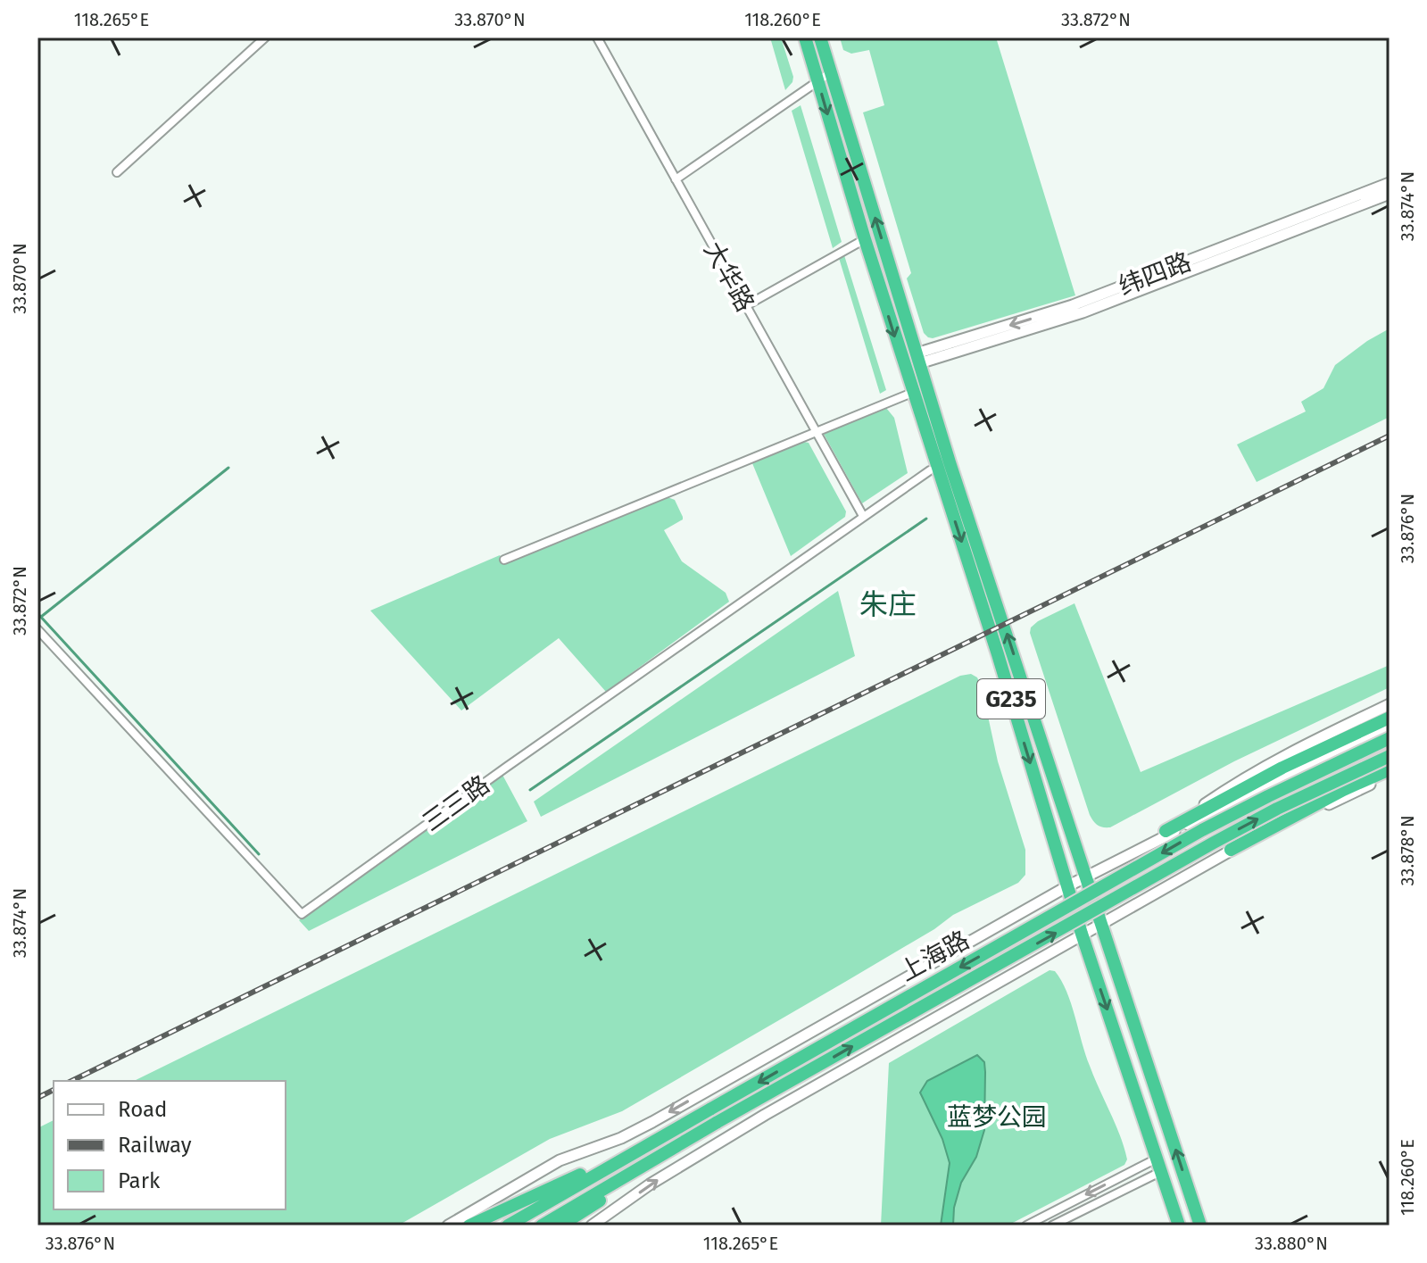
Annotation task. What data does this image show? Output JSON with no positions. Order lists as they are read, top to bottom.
{
  "streets": {
    "highway": ["G235", "上海路"],
    "main road": ["纬四路"],
    "street": ["大华路", "三三路"]
  },
  "crossings": [
    ["纬四路", "G235"],
    ["大华路", "三三路"],
    ["G235", "上海路"]
  ],
  "districts": ["朱庄"],
  "parks": ["蓝梦公园"],
  "legend": ["Road", "Railway", "Park"],
  "coordinates": [
    "118.265°E",
    "33.870°N",
    "118.260°E",
    "33.872°N",
    "33.874°N",
    "33.876°N",
    "33.878°N",
    "33.880°N"
  ]
}
